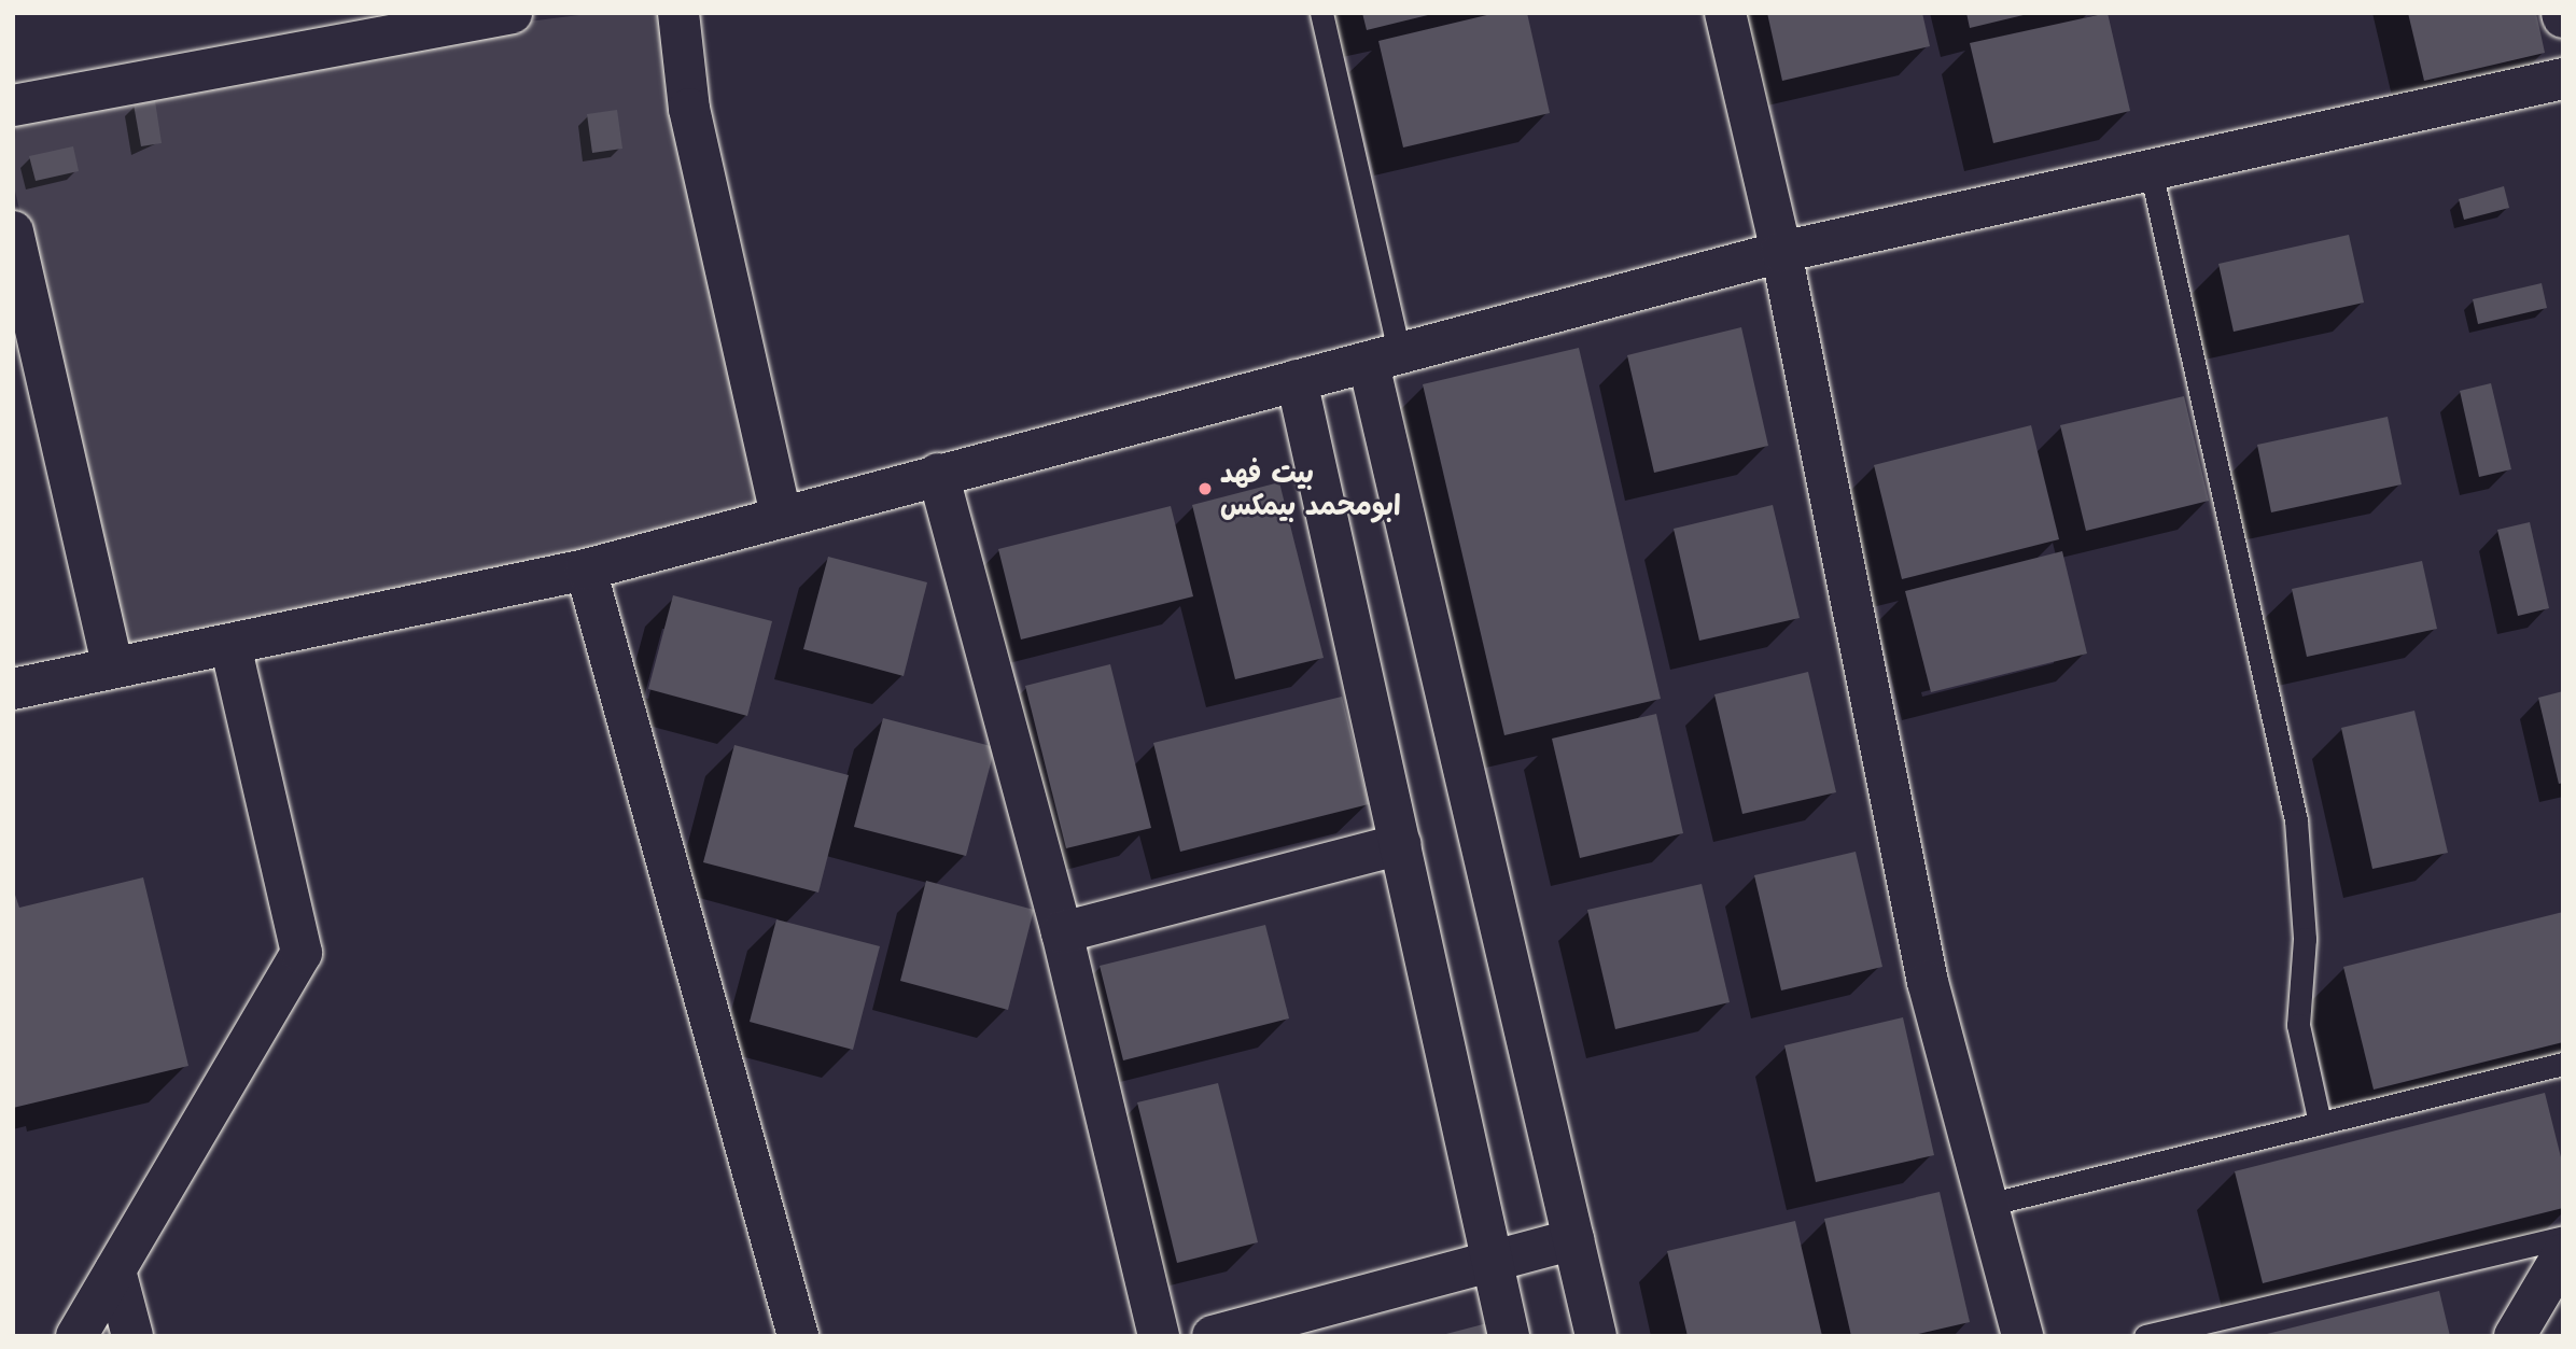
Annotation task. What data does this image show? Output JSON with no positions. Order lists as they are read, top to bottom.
{
  "places": ["بيت فهد ابومحمد بيمكس"]
}
